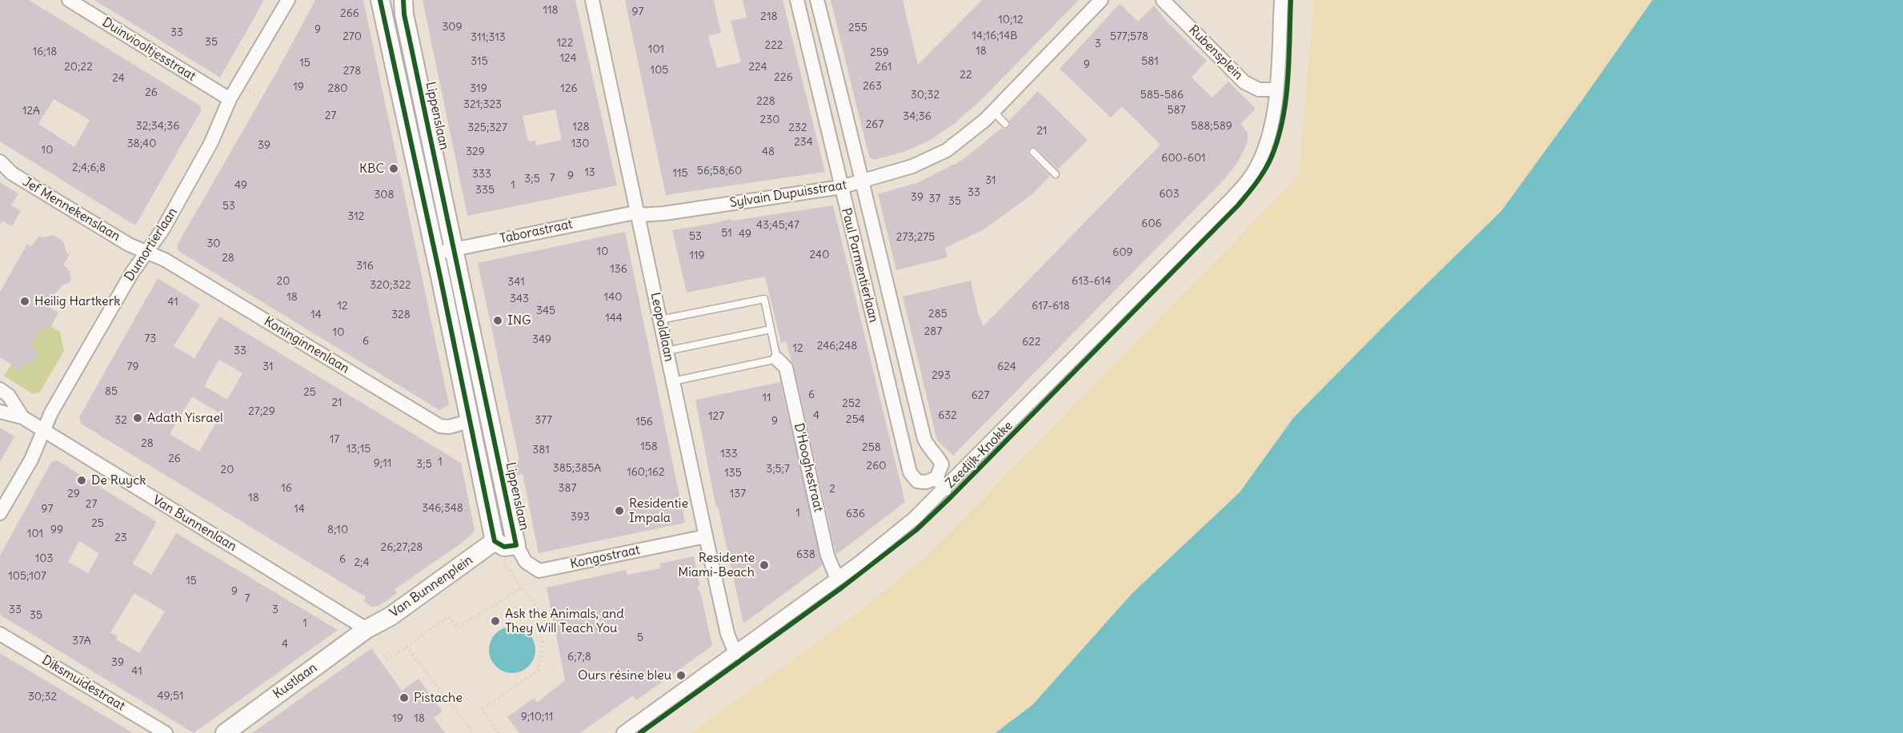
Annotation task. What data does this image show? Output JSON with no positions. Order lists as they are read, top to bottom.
{
  "streets": {
    "street": [
      "Duinviooltjesstraat",
      "Rubensplein",
      "Lippenslaan",
      "Sylvain Dupuisstraat",
      "Jef Mennekenslaan",
      "Taborastraat",
      "Dumortierlaan",
      "Paul Parmentierlaan",
      "Leopoldlaan",
      "Koninginnenlaan",
      "Zeedijk-Knokke",
      "D'Hooghestraat",
      "Van Bunnenlaan",
      "Kongostraat",
      "Van Bunnenplein",
      "Kustlaan",
      "Diksmuidestraat"
    ]
  },
  "crossings": [
    ["Duinviooltjesstraat", "Dumortierlaan"],
    ["Rubensplein", "Zeedijk-Knokke"],
    ["Lippenslaan", "Taborastraat"],
    ["Lippenslaan", "Kongostraat"],
    ["Lippenslaan", "Van Bunnenplein"],
    ["Sylvain Dupuisstraat", "Taborastraat"],
    ["Sylvain Dupuisstraat", "Paul Parmentierlaan"],
    ["Sylvain Dupuisstraat", "Leopoldlaan"],
    ["Jef Mennekenslaan", "Dumortierlaan"],
    ["Jef Mennekenslaan", "Koninginnenlaan"],
    ["Taborastraat", "Leopoldlaan"],
    ["Dumortierlaan", "Koninginnenlaan"],
    ["Dumortierlaan", "Van Bunnenlaan"],
    ["Leopoldlaan", "Zeedijk-Knokke"],
    ["Leopoldlaan", "Kongostraat"],
    ["Zeedijk-Knokke", "D'Hooghestraat"],
    ["Van Bunnenlaan", "Van Bunnenplein"],
    ["Van Bunnenlaan", "Kustlaan"],
    ["Van Bunnenplein", "Kustlaan"]
  ],
  "places": [
    "KBC",
    "Heilig Hartkerk",
    "ING",
    "Adath Yisrael",
    "De Ruyck",
    "Residentie Impala",
    "Residente Miami-Beach",
    "Ask the Animals, and They Will Teach You",
    "Ours résine bleu",
    "Pistache"
  ],
  "house_numbers": [
    "118",
    "97",
    "266",
    "218",
    "10;12",
    "309",
    "255",
    "9",
    "33",
    "14;16;14B",
    "270",
    "577;578",
    "311;313",
    "35",
    "122",
    "3",
    "222",
    "101",
    "18",
    "16;18",
    "259",
    "124",
    "315",
    "581",
    "15",
    "9",
    "20;22",
    "224",
    "261",
    "105",
    "278",
    "22",
    "226",
    "24",
    "263",
    "19",
    "280",
    "319",
    "126",
    "26",
    "30;32",
    "585-586",
    "228",
    "321;323",
    "587",
    "12A",
    "27",
    "34;36",
    "230",
    "267",
    "32;34;36",
    "588;589",
    "128",
    "325;327",
    "232",
    "21",
    "234",
    "38;40",
    "130",
    "39",
    "10",
    "329",
    "48",
    "600-601",
    "2;4;6;8",
    "56;58;60",
    "13",
    "115",
    "333",
    "9",
    "7",
    "3;5",
    "31",
    "49",
    "1",
    "335",
    "33",
    "603",
    "308",
    "39",
    "37",
    "35",
    "53",
    "312",
    "606",
    "43;45;47",
    "51",
    "49",
    "53",
    "273;275",
    "30",
    "10",
    "609",
    "240",
    "119",
    "28",
    "316",
    "136",
    "20",
    "613-614",
    "341",
    "320;322",
    "18",
    "140",
    "343",
    "41",
    "12",
    "617-618",
    "345",
    "285",
    "14",
    "328",
    "144",
    "287",
    "10",
    "73",
    "349",
    "6",
    "622",
    "246;248",
    "12",
    "33",
    "79",
    "31",
    "624",
    "293",
    "85",
    "25",
    "6",
    "627",
    "11",
    "21",
    "252",
    "27;29",
    "4",
    "632",
    "127",
    "254",
    "32",
    "377",
    "9",
    "156",
    "17",
    "28",
    "158",
    "258",
    "13;15",
    "381",
    "133",
    "26",
    "1",
    "9;11",
    "3;5",
    "260",
    "385;385A",
    "3;5;7",
    "20",
    "160;162",
    "135",
    "16",
    "387",
    "2",
    "29",
    "137",
    "18",
    "27",
    "346;348",
    "97",
    "14",
    "1",
    "636",
    "393",
    "25",
    "99",
    "8;10",
    "101",
    "23",
    "26;27;28",
    "638",
    "103",
    "6",
    "2;4",
    "105;107",
    "15",
    "9",
    "7",
    "33",
    "3",
    "35",
    "1",
    "5",
    "37A",
    "4",
    "6;7;8",
    "39",
    "41",
    "49;51",
    "30;32",
    "9;10;11",
    "19",
    "18"
  ]
}
